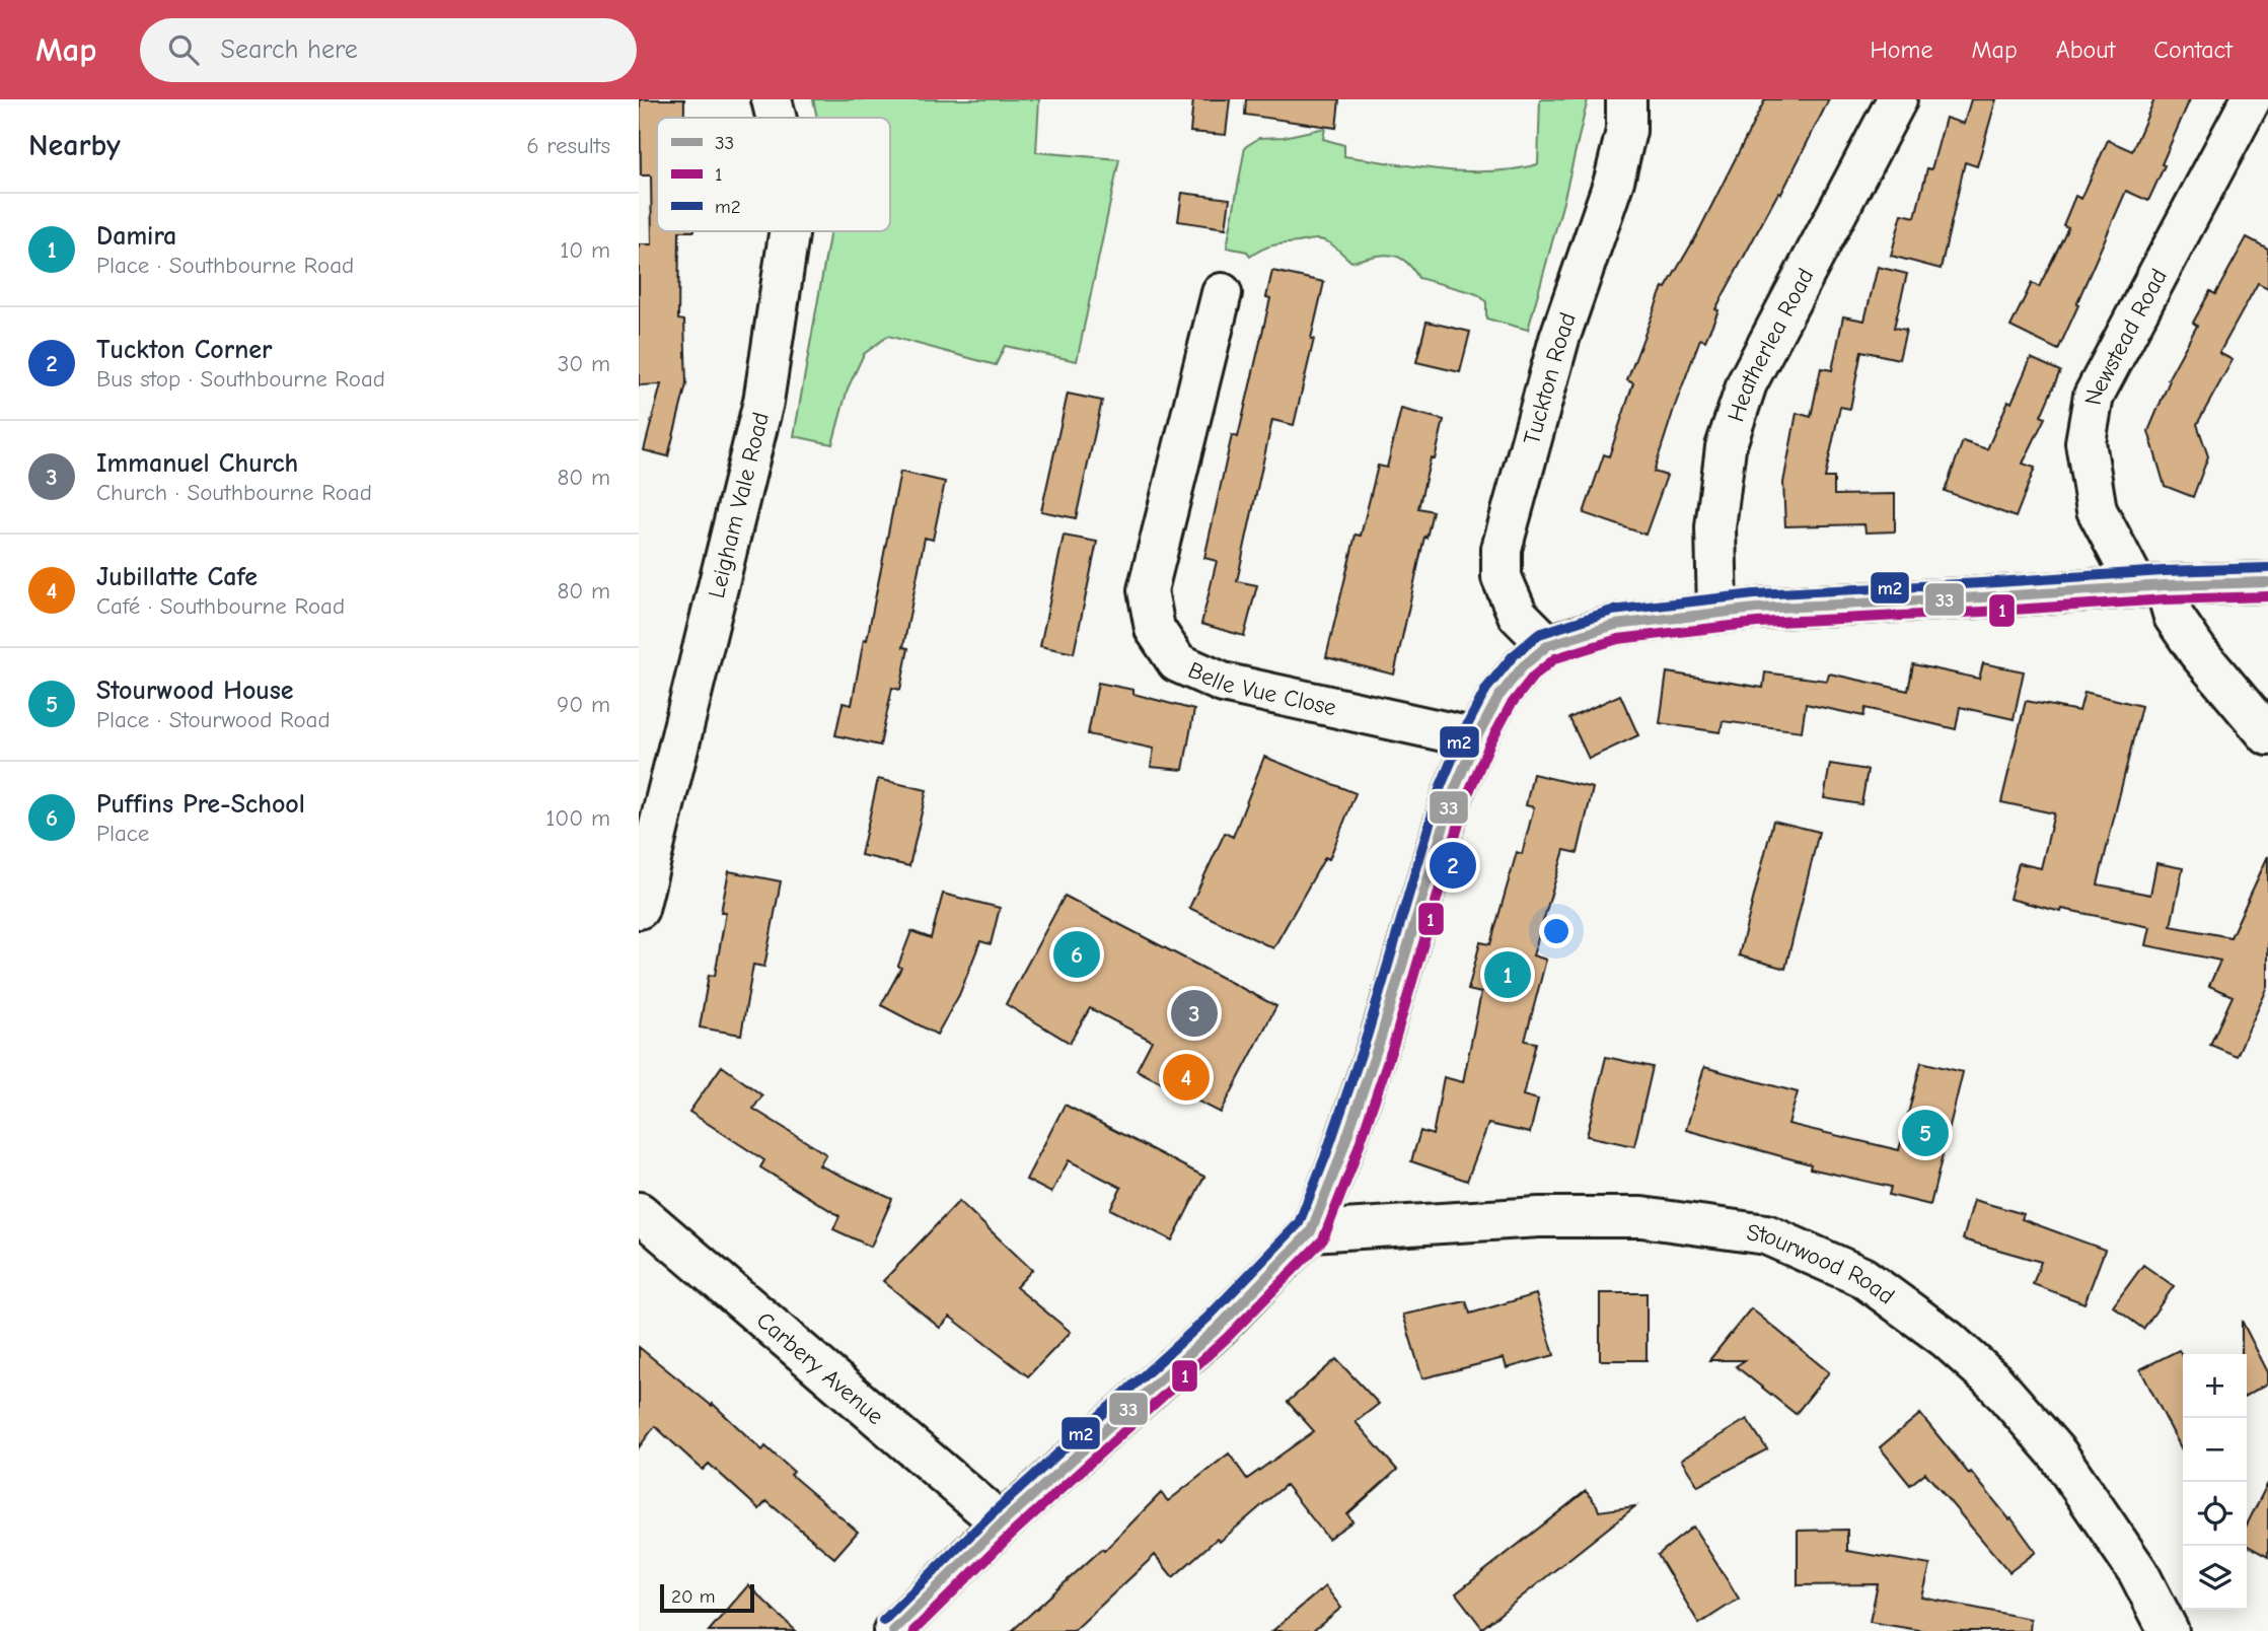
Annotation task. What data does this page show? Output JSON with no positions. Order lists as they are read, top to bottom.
{
  "streets": {
    "street": [
      "Newstead Road",
      "Heatherlea Road",
      "Tuckton Road",
      "Leigham Vale Road",
      "Belle Vue Close",
      "Stourwood Road",
      "Carbery Avenue"
    ]
  },
  "lines": ["transit line m2", "transit line 33", "transit line 1"],
  "legend": ["33", "1", "m2"],
  "scale_bar": "20 m",
  "page": {
    "header": "Map",
    "search": "Search here",
    "nav": [
      "Home",
      "Map",
      "About",
      "Contact"
    ],
    "heading": ["Nearby", "6 results"],
    "list": [
      {
        "mark": "1",
        "name": "Damira",
        "note": "Place · Southbourne Road",
        "value": "10 m"
      },
      {
        "mark": "2",
        "name": "Tuckton Corner",
        "note": "Bus stop · Southbourne Road",
        "value": "30 m"
      },
      {
        "mark": "3",
        "name": "Immanuel Church",
        "note": "Church · Southbourne Road",
        "value": "80 m"
      },
      {
        "mark": "4",
        "name": "Jubillatte Cafe",
        "note": "Café · Southbourne Road",
        "value": "80 m"
      },
      {
        "mark": "5",
        "name": "Stourwood House",
        "note": "Place · Stourwood Road",
        "value": "90 m"
      },
      {
        "mark": "6",
        "name": "Puffins Pre-School",
        "note": "Place",
        "value": "100 m"
      }
    ],
    "pins": [
      "2",
      "6",
      "1",
      "3",
      "4",
      "5"
    ],
    "map_buttons": ["+", "−"],
    "scale": "20 m"
  }
}
